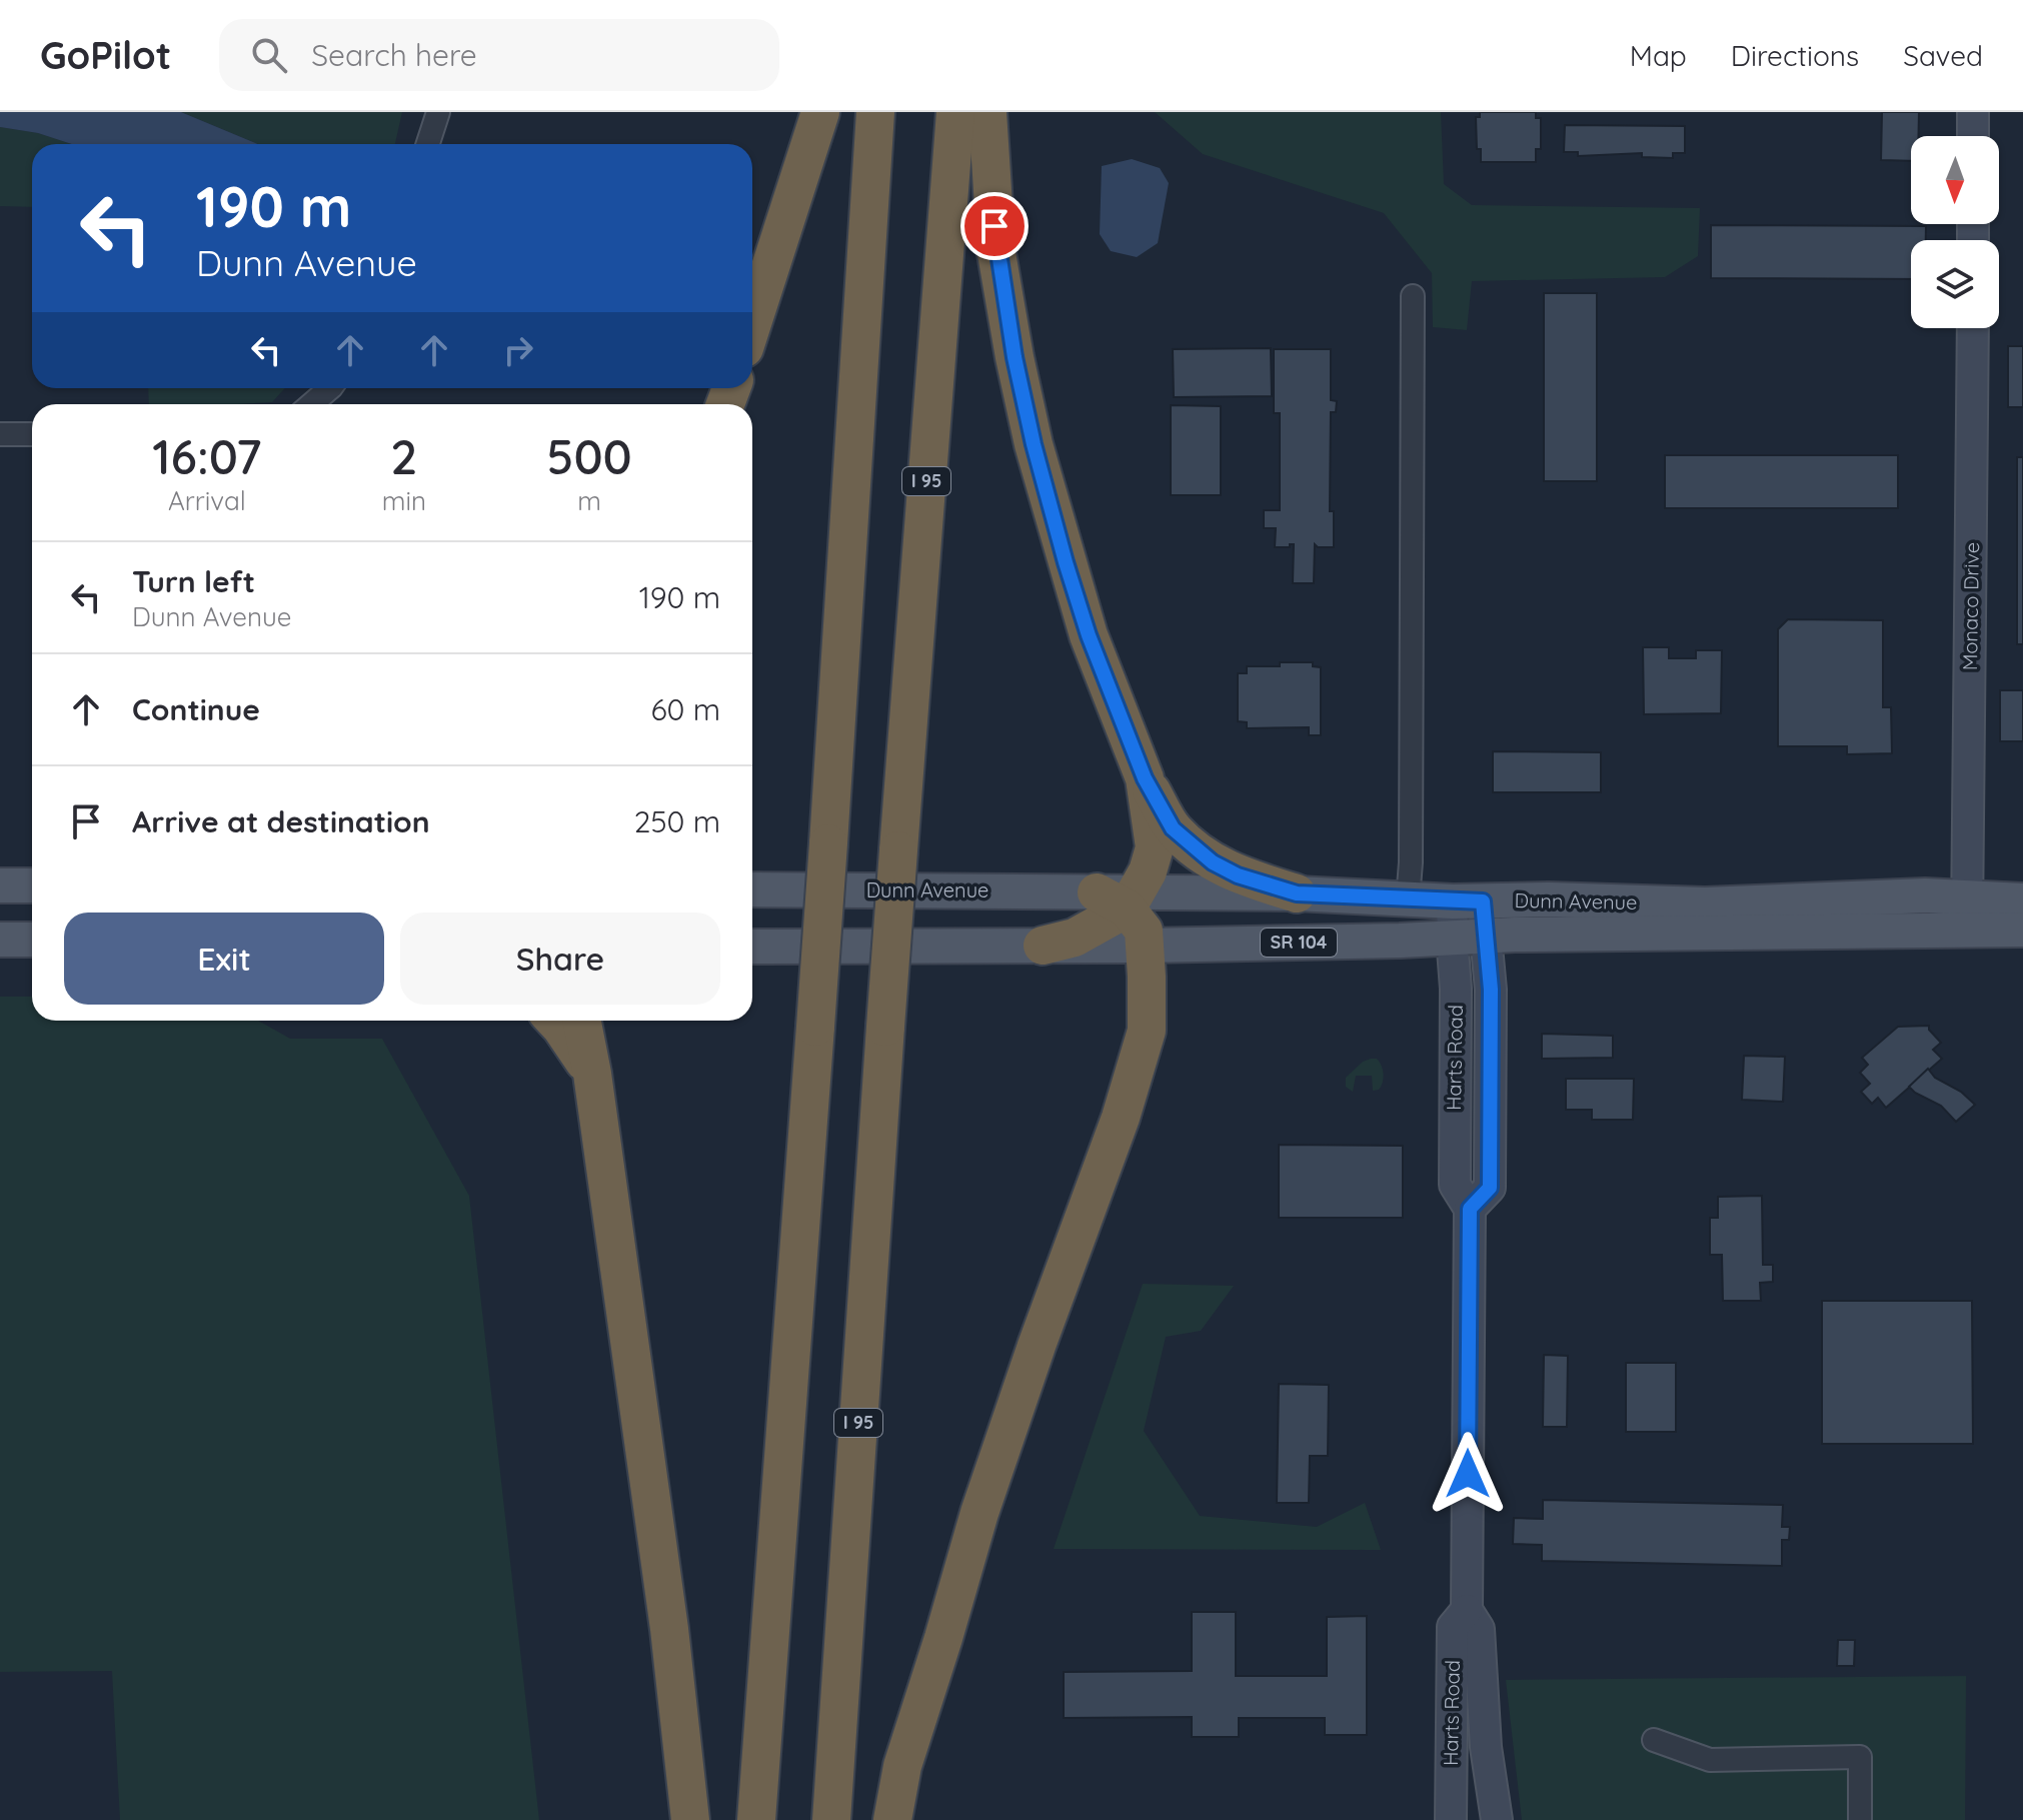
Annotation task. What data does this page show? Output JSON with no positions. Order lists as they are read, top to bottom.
{
  "streets": {
    "highway": ["I 95"],
    "main road": ["Dunn Avenue", "SR 104"],
    "street": ["Monaco Drive", "Harts Road"]
  },
  "crossings": [
    ["Monaco Drive", "Dunn Avenue"],
    ["Dunn Avenue", "Harts Road"]
  ],
  "north": "bottom",
  "page": {
    "header": "GoPilot",
    "search": "Search here",
    "nav": ["Map", "Directions", "Saved"],
    "turn": ["190 m", "Dunn Avenue"],
    "eta": [
      "16:07",
      "Arrival",
      "2",
      "min",
      "500",
      "m"
    ],
    "list": [
      {
        "name": "Turn left",
        "note": "Dunn Avenue",
        "value": "190 m"
      },
      {
        "name": "Continue",
        "value": "60 m"
      },
      {
        "name": "Arrive at destination",
        "value": "250 m"
      }
    ],
    "buttons": ["Exit", "Share"]
  }
}
